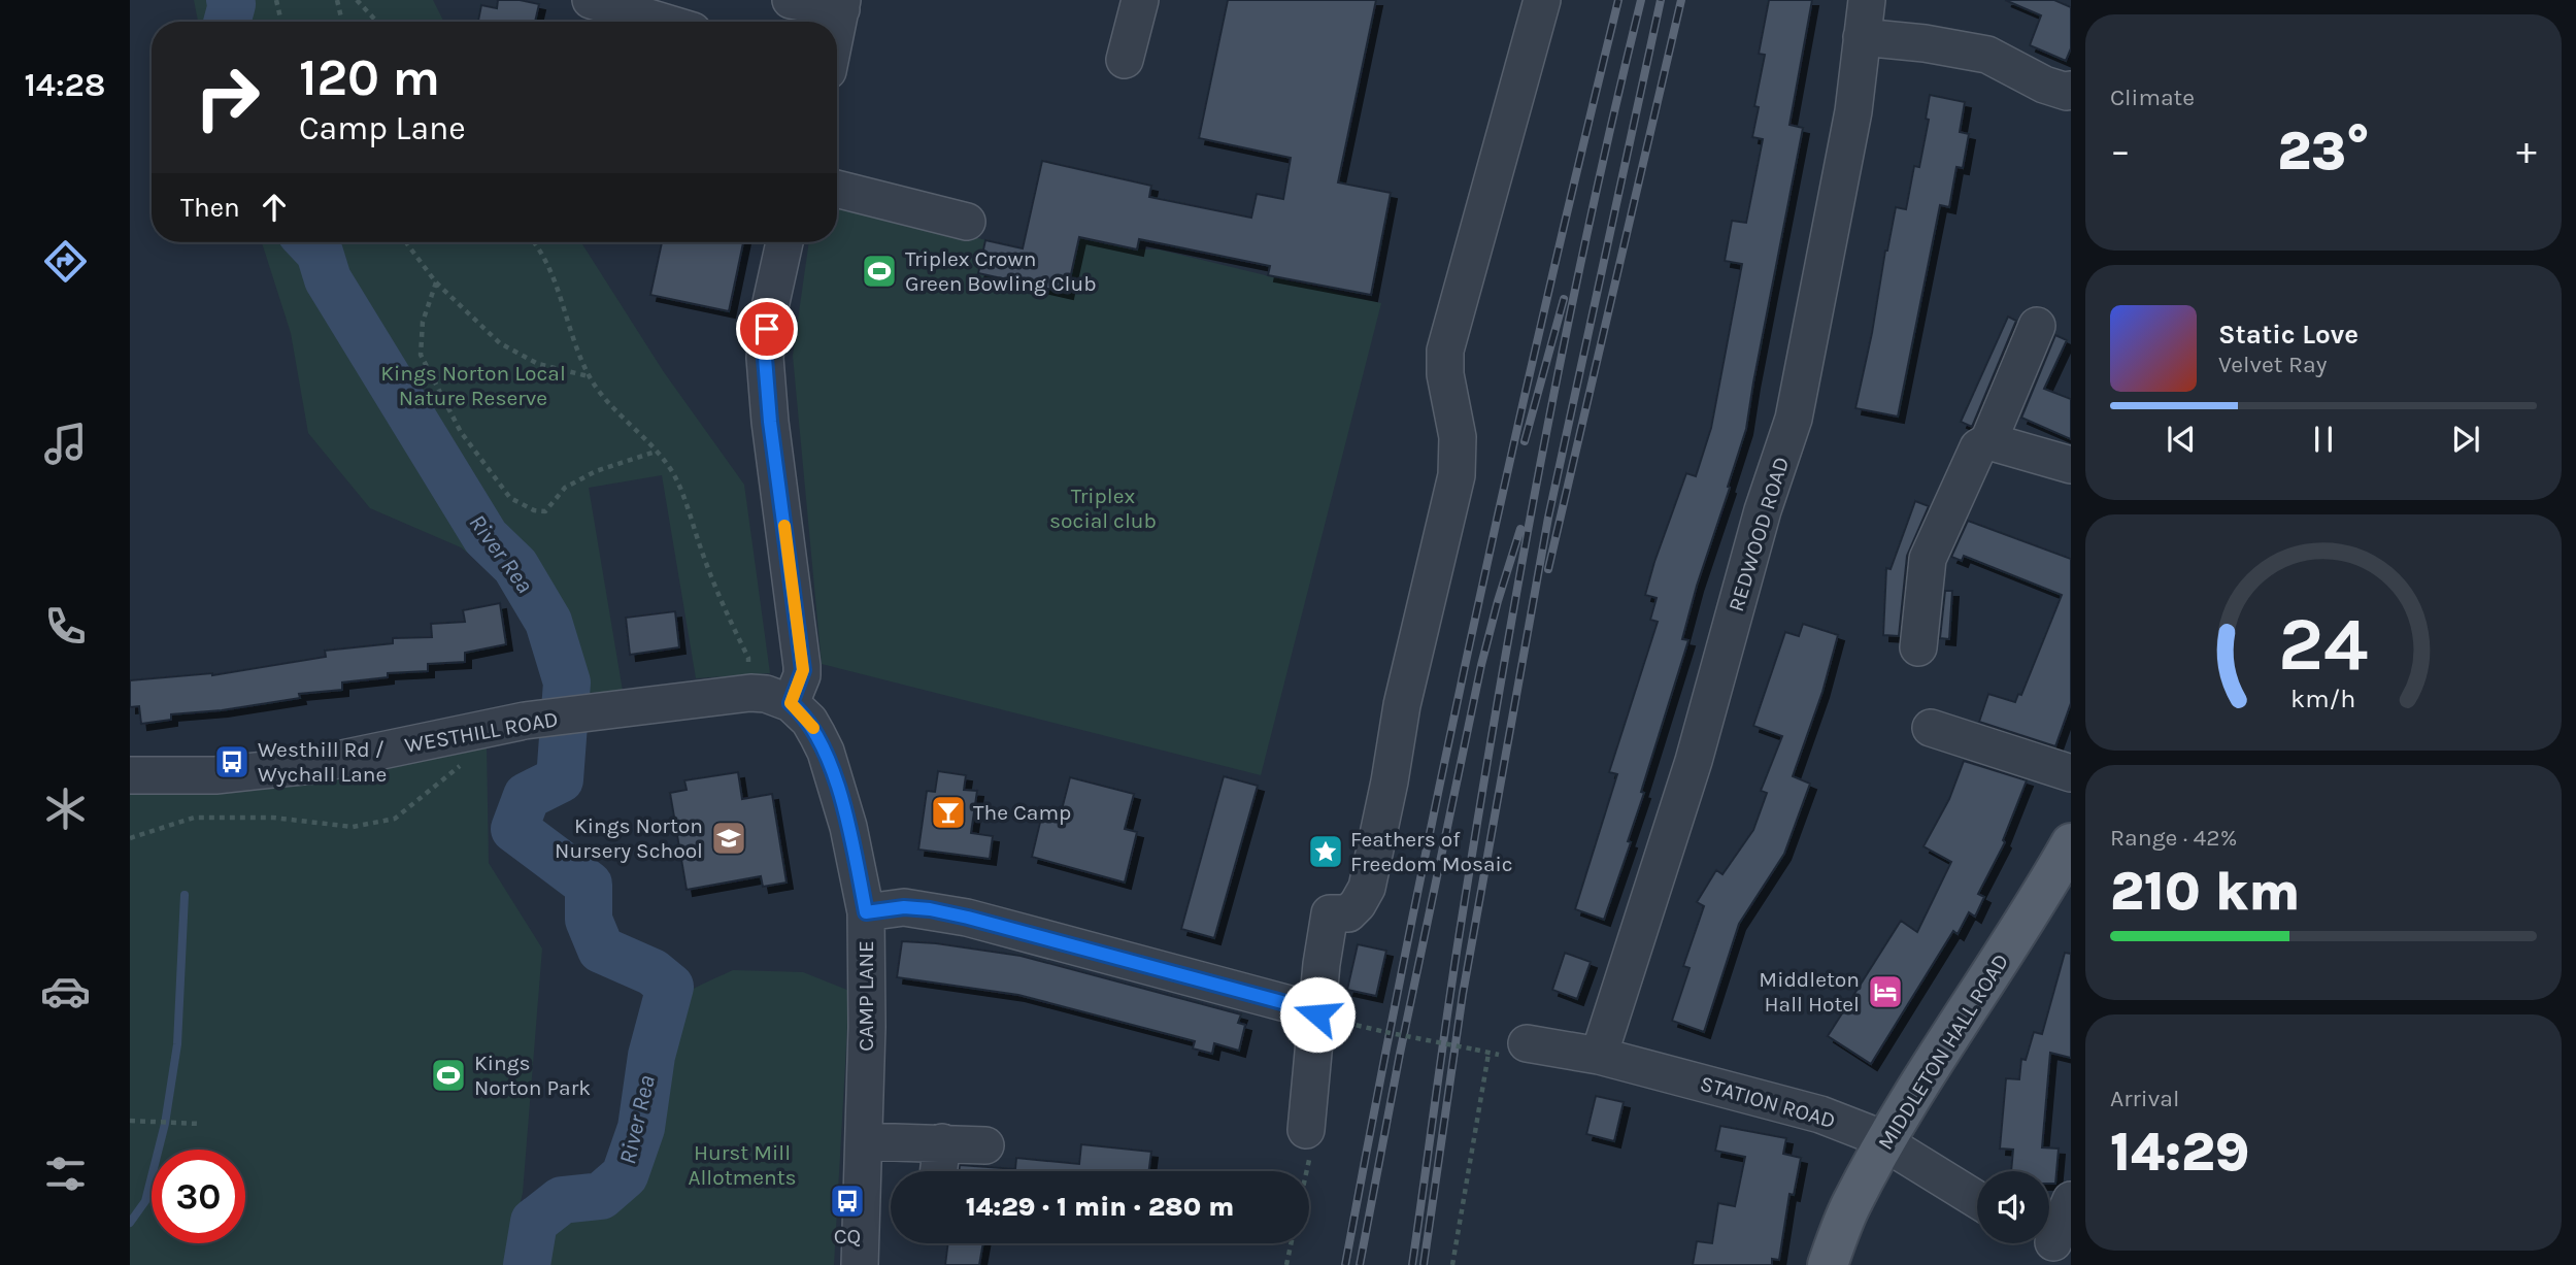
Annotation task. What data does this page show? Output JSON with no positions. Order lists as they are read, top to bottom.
{
  "streets": {
    "main road": ["MIDDLETON HALL ROAD"],
    "street": [
      "REDWOOD ROAD",
      "WESTHILL ROAD",
      "CAMP LANE",
      "STATION ROAD"
    ]
  },
  "crossings": [
    ["REDWOOD ROAD", "STATION ROAD"],
    ["WESTHILL ROAD", "CAMP LANE"],
    ["MIDDLETON HALL ROAD", "STATION ROAD"]
  ],
  "water": ["River Rea"],
  "parks": ["Kings Norton Local Nature Reserve", "Triplex social club", "Hurst Mill Allotments"],
  "places": {
    "sports": ["Triplex Crown Green Bowling Club", "Kings Norton Park"],
    "bus stop": ["Westhill Rd / Wychall Lane", "CQ"],
    "bar": ["The Camp"],
    "school or university": ["Kings Norton Nursery School"],
    "place": ["Feathers of Freedom Mosaic"],
    "hotel": ["Middleton Hall Hotel"]
  },
  "page": {
    "tabs": "14:28",
    "tile": [
      "Climate",
      ["Range · 42%", "210 km"],
      ["Arrival", "14:29"]
    ],
    "turn": ["120 m", "Camp Lane"],
    "heat": ["−", "23°", "+"],
    "then": "Then",
    "song": ["Static Love", "Velvet Ray"],
    "limit": "30",
    "trip": "14:29 · 1 min · 280 m",
    "gauge": ["24", "km/h"]
  }
}
